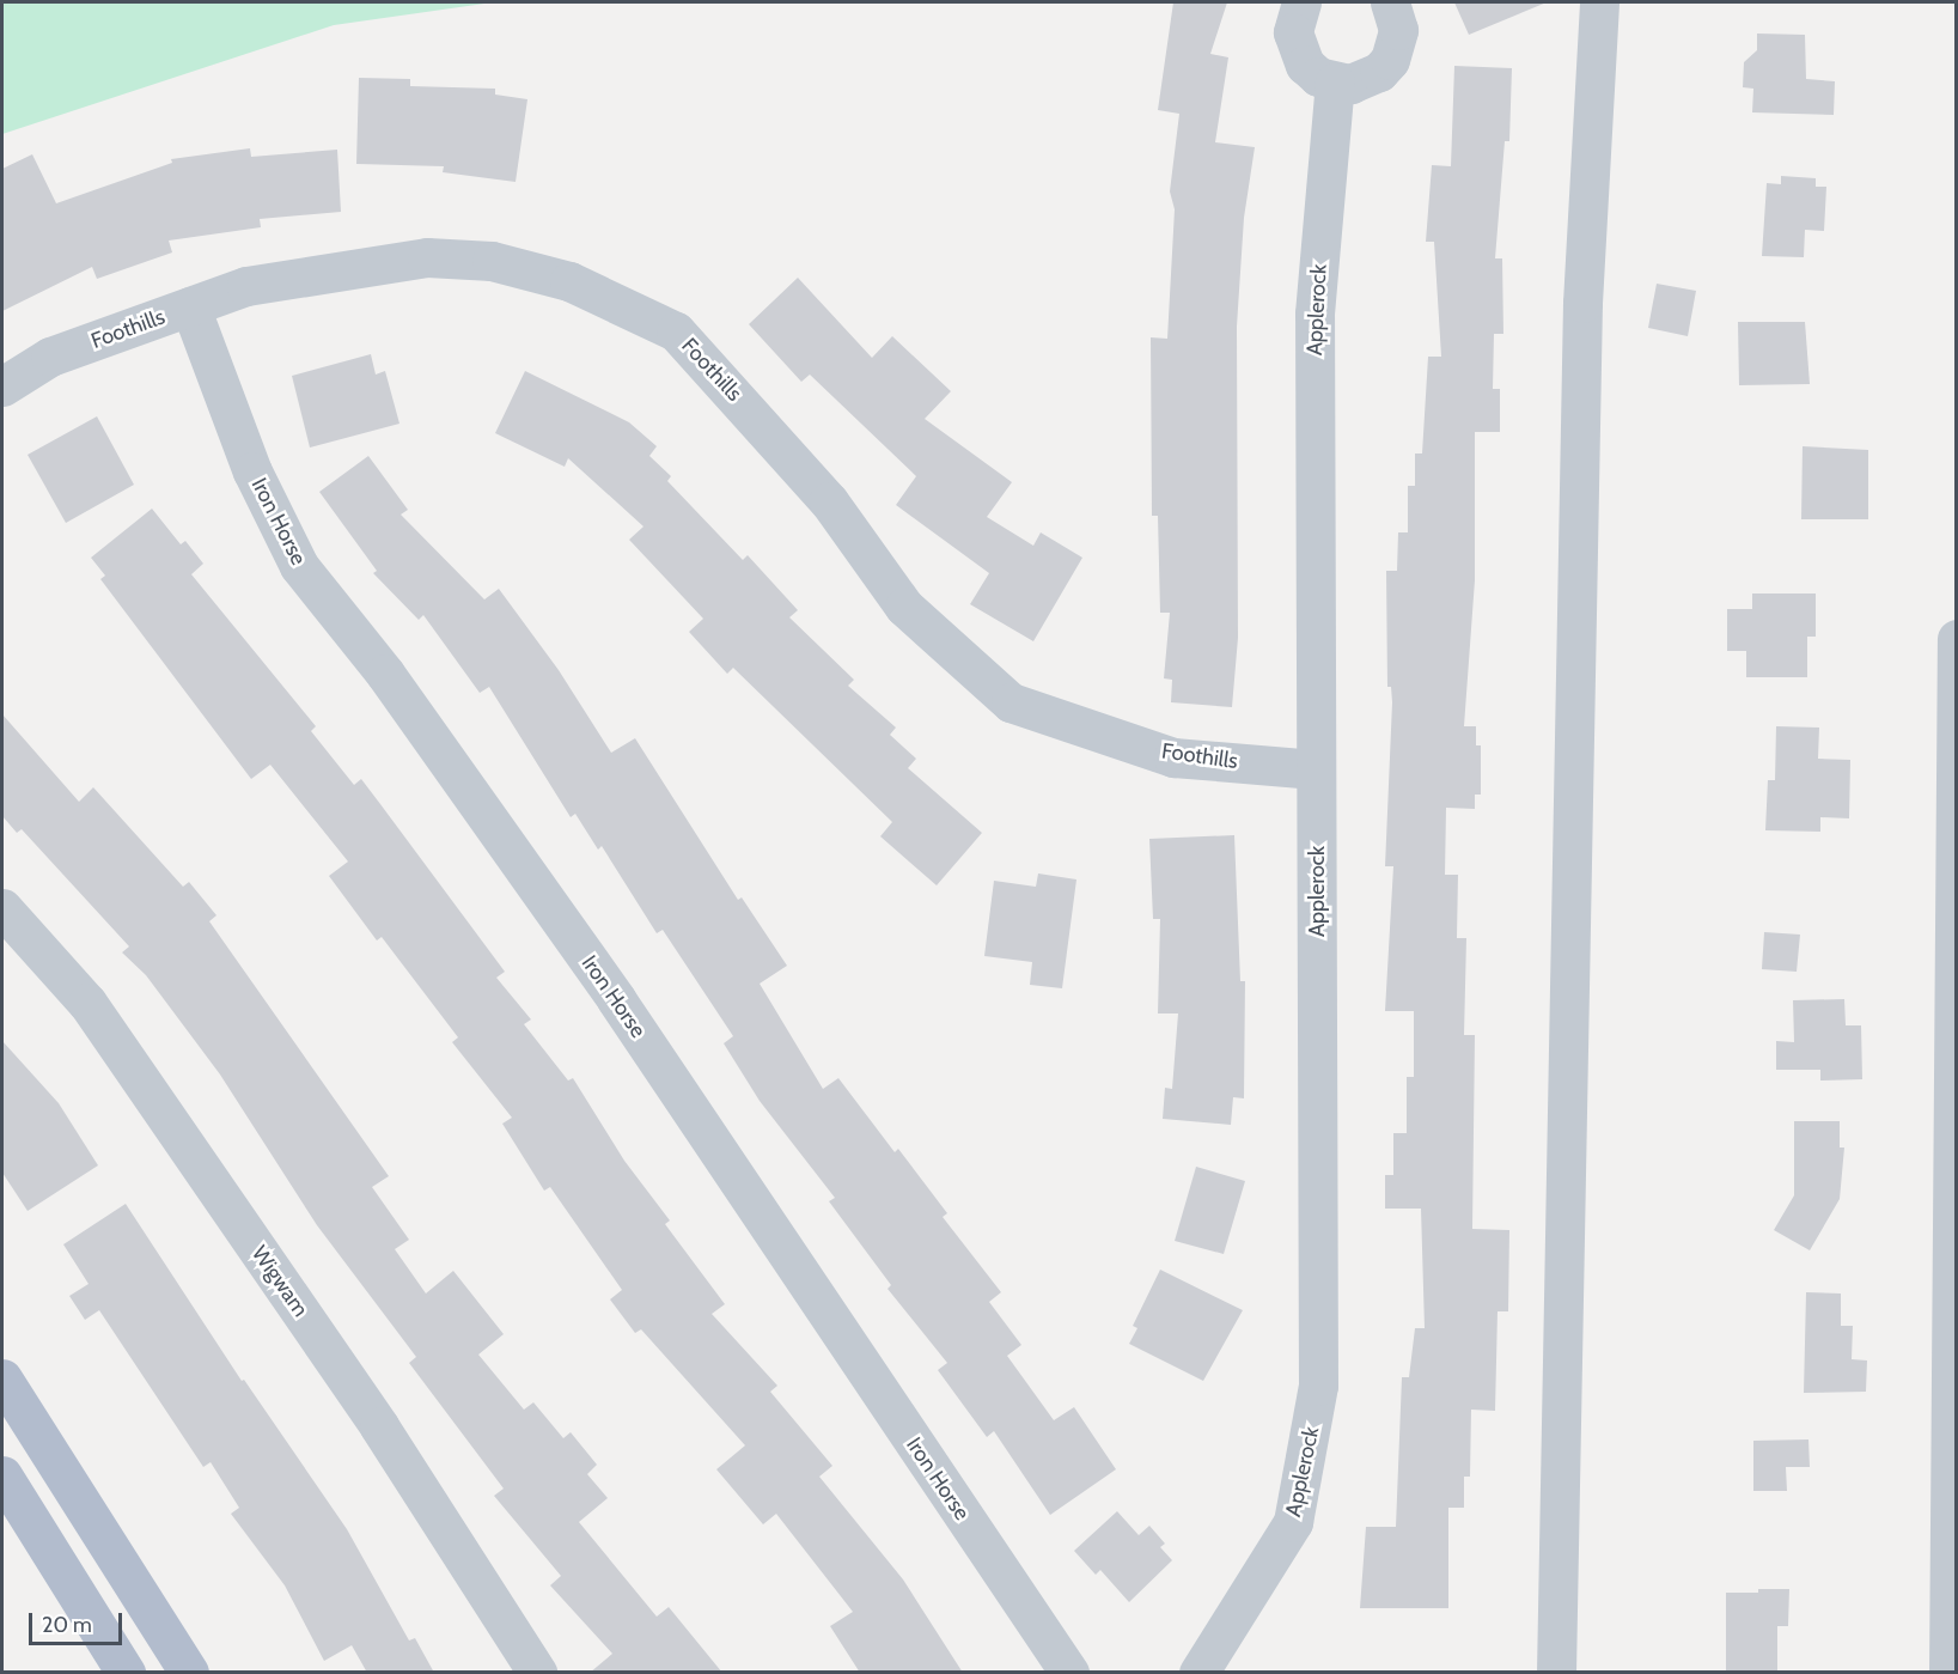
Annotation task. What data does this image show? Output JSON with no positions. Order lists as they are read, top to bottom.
{
  "streets": {
    "street": [
      "Applerock",
      "Foothills",
      "Iron Horse",
      "Wigwam"
    ]
  },
  "crossings": [
    ["Applerock", "Foothills"],
    ["Foothills", "Iron Horse"]
  ],
  "scale_bar": "20 m"
}
